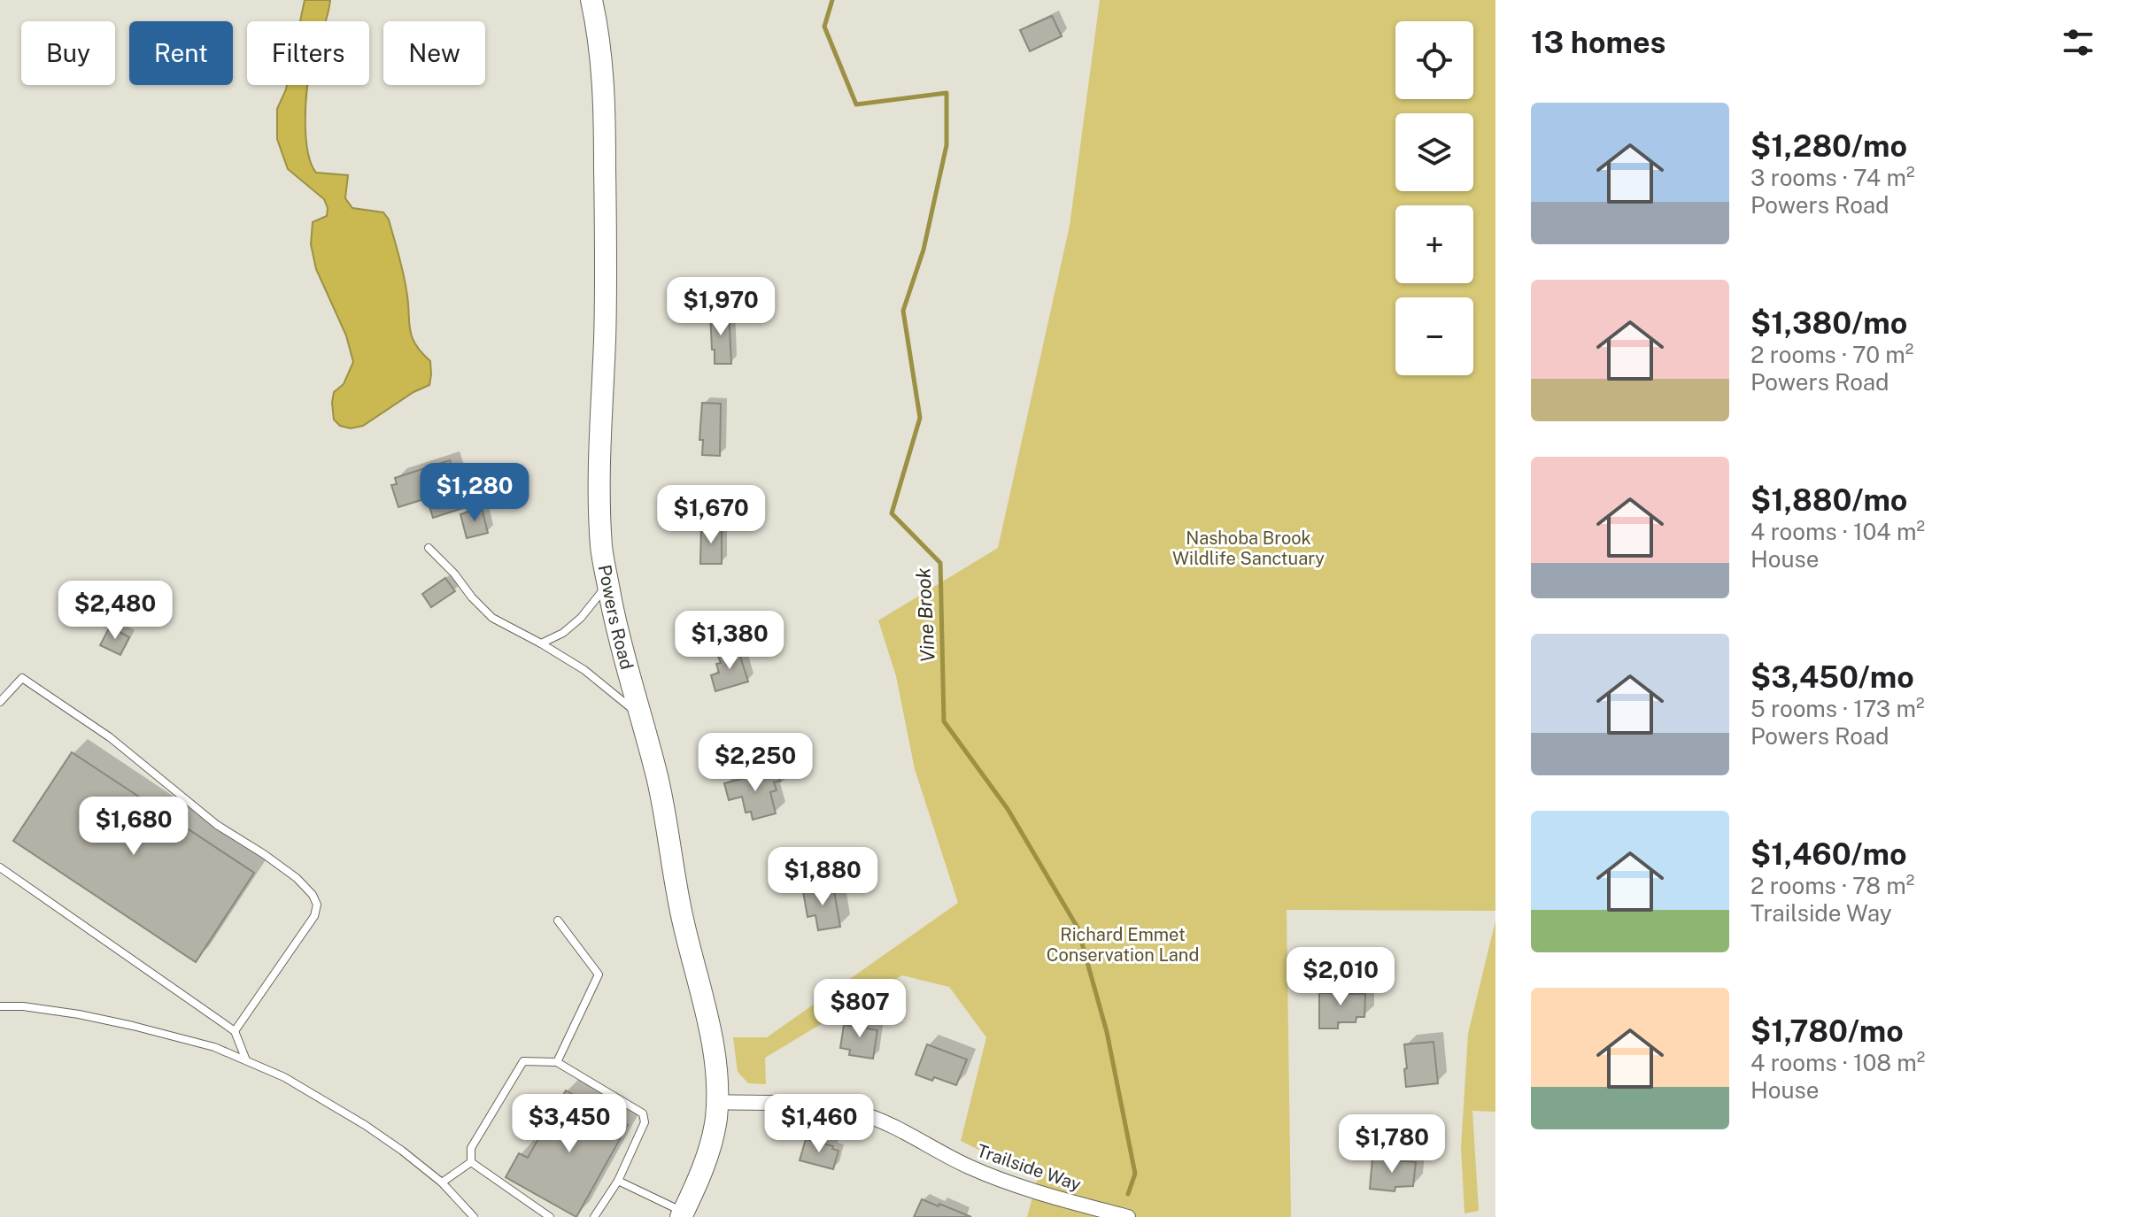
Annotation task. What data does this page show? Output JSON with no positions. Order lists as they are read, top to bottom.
{
  "streets": {
    "main road": ["Powers Road"],
    "street": ["Trailside Way"]
  },
  "crossings": [
    ["Powers Road", "Trailside Way"]
  ],
  "water": ["Vine Brook"],
  "parks": ["Nashoba Brook Wildlife Sanctuary", "Richard Emmet Conservation Land"],
  "page": {
    "heading": "13 homes",
    "map_buttons": ["+", "−"],
    "chip": [
      "Buy",
      "Rent",
      "Filters",
      "New"
    ],
    "list": [
      {
        "name": "$1,280/mo",
        "note": "3 rooms · 74 m² · Powers Road"
      },
      {
        "name": "$1,380/mo",
        "note": "2 rooms · 70 m² · Powers Road"
      },
      {
        "name": "$1,880/mo",
        "note": "4 rooms · 104 m² · House"
      },
      {
        "name": "$3,450/mo",
        "note": "5 rooms · 173 m² · Powers Road"
      },
      {
        "name": "$1,460/mo",
        "note": "2 rooms · 78 m² · Trailside Way"
      },
      {
        "name": "$1,780/mo",
        "note": "4 rooms · 108 m² · House"
      }
    ],
    "price": [
      "$1,970",
      "$1,280",
      "$1,670",
      "$2,480",
      "$1,380",
      "$2,250",
      "$1,680",
      "$1,880",
      "$2,010",
      "$807",
      "$3,450",
      "$1,460",
      "$1,780"
    ]
  }
}
